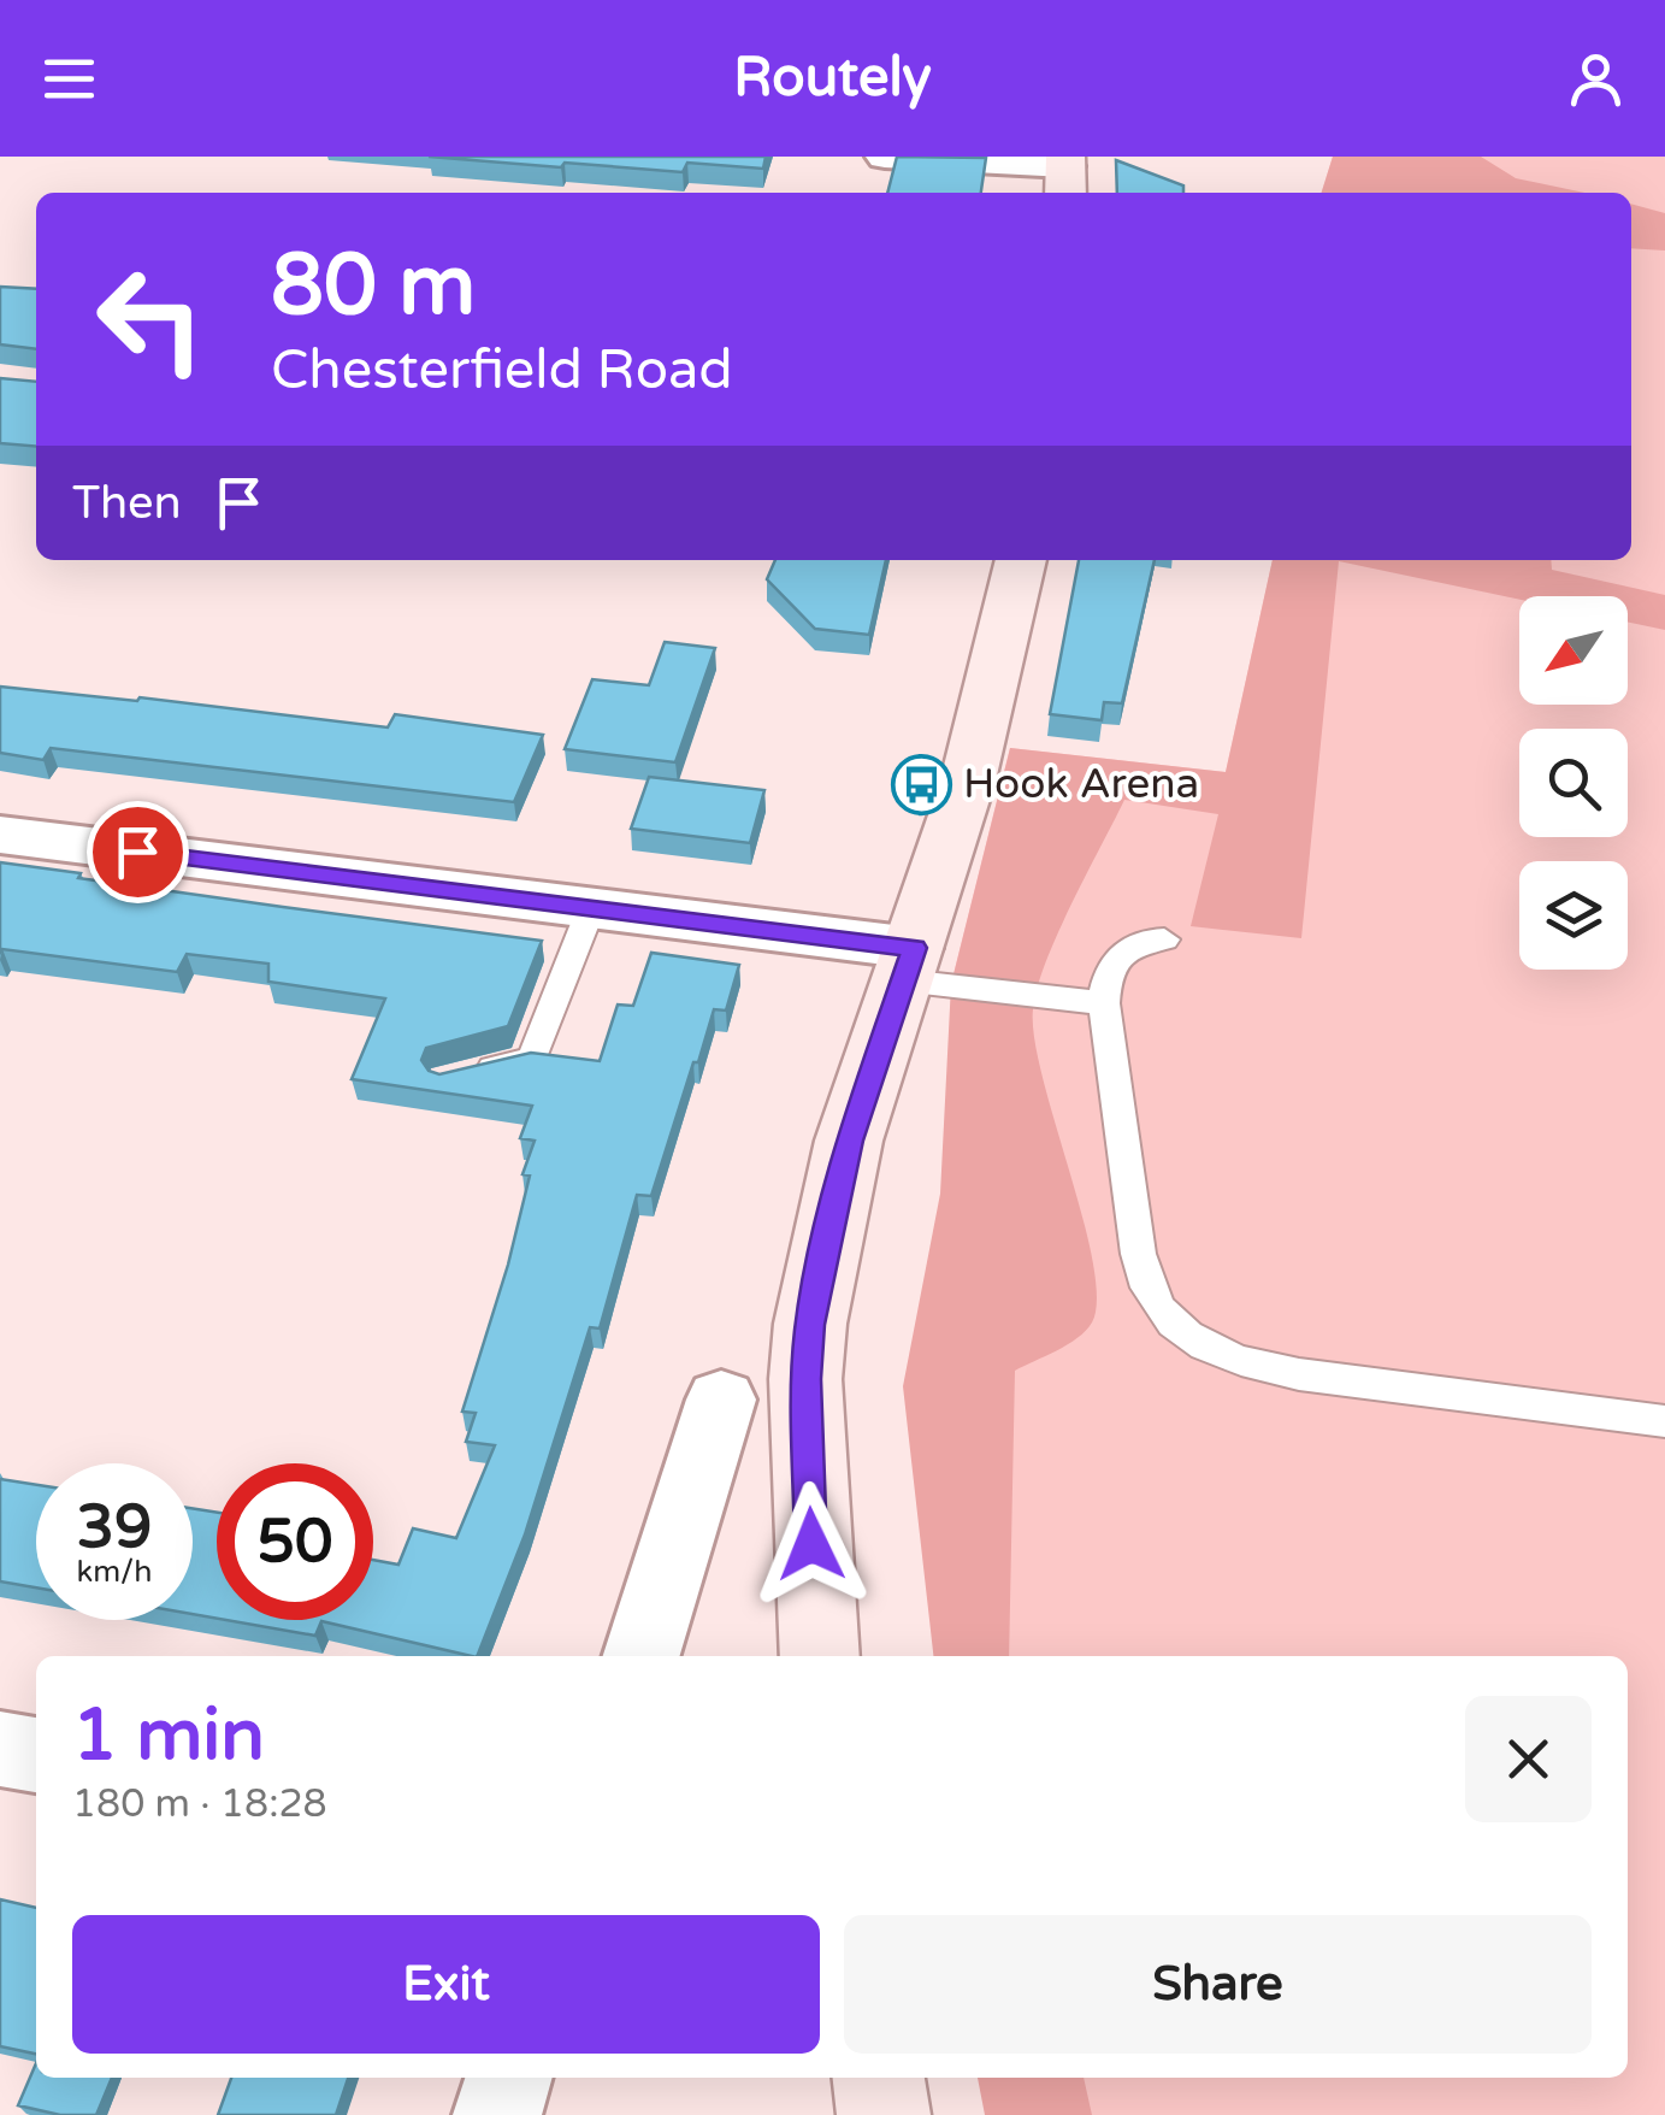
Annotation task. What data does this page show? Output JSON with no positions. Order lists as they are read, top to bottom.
{
  "places": {
    "bus stop": ["Hook Arena"]
  },
  "north": "bottom left",
  "page": {
    "header": "Routely",
    "turn": ["80 m", "Chesterfield Road"],
    "then": "Then",
    "speed": "39 km/h",
    "limit": "50",
    "heading": ["1 min", "180 m · 18:28"],
    "buttons": ["Exit", "Share"]
  }
}
